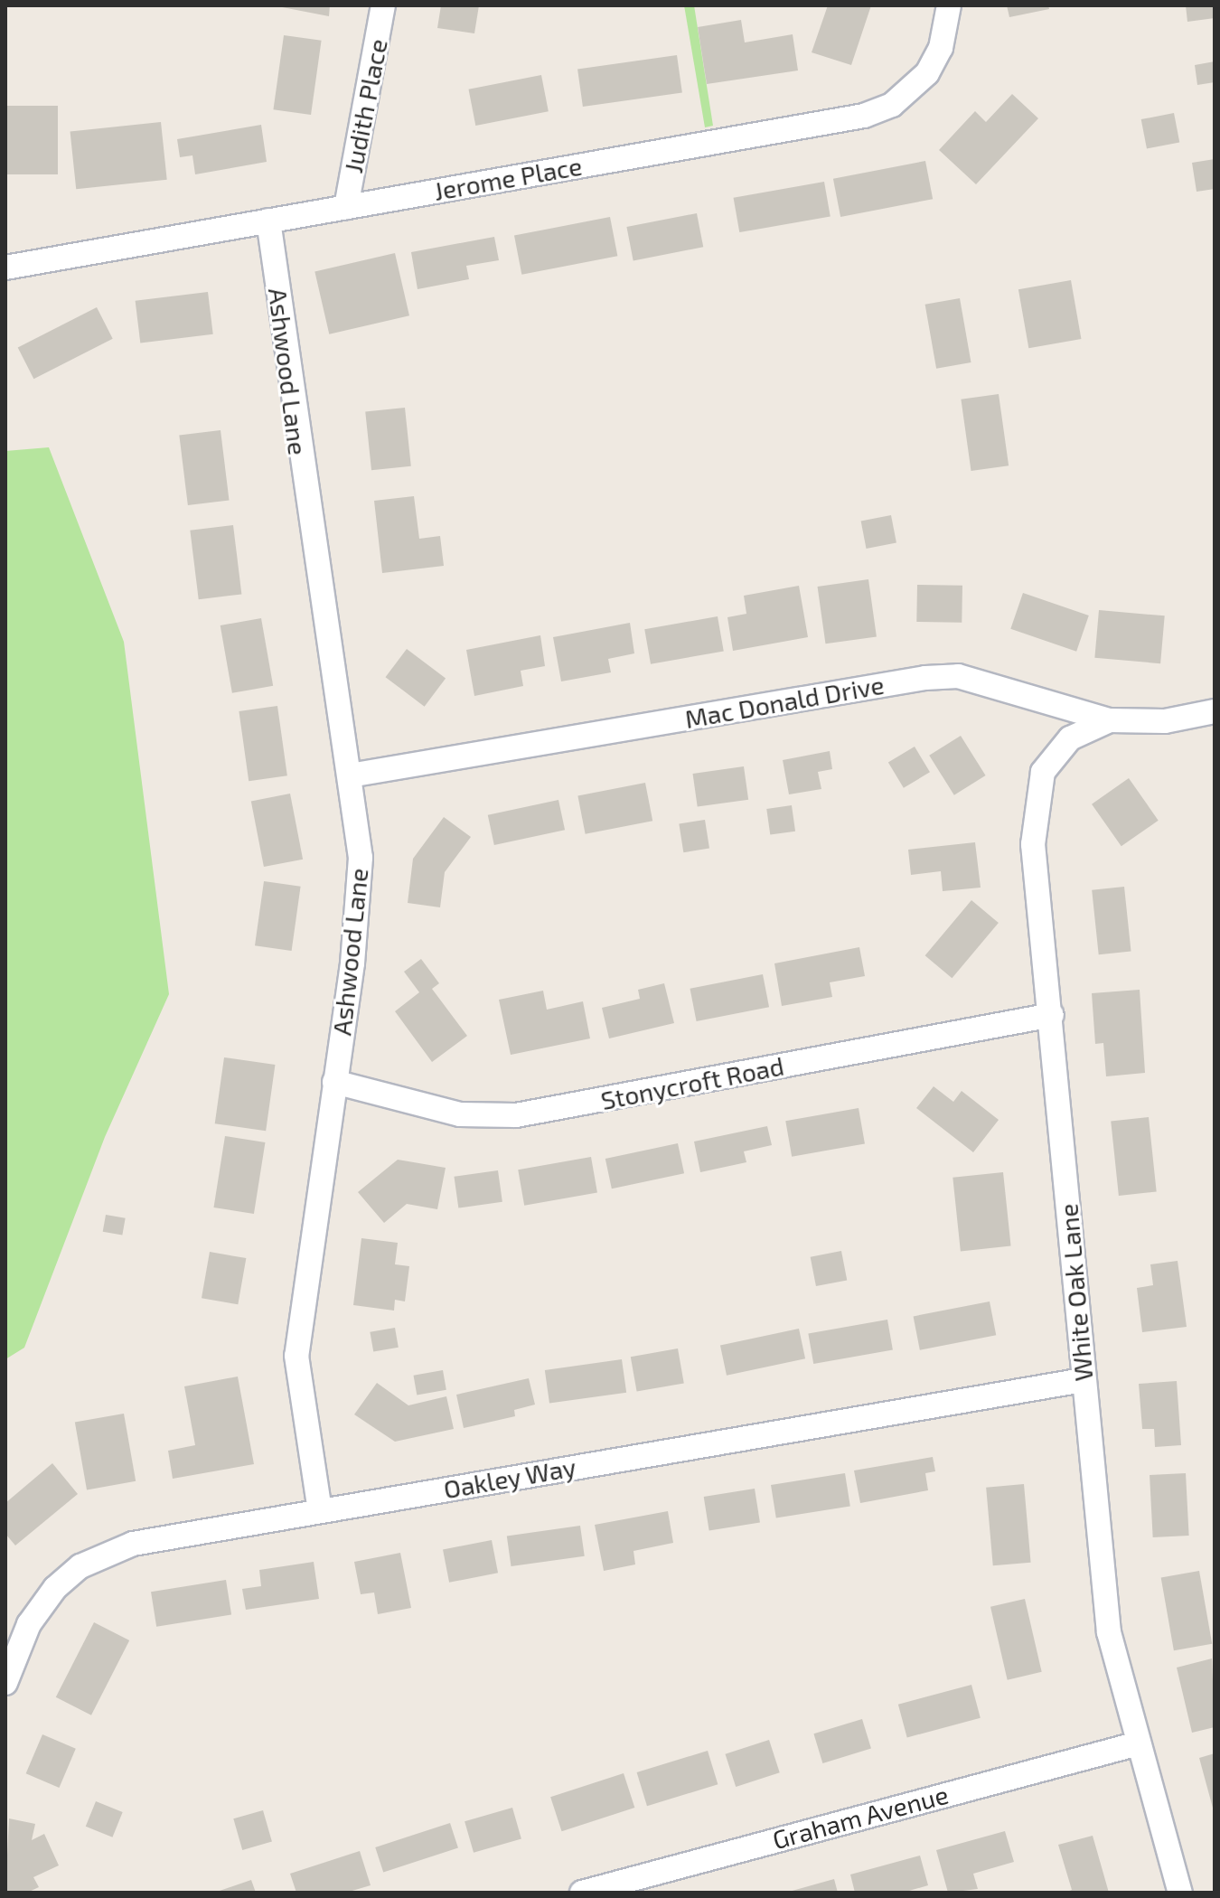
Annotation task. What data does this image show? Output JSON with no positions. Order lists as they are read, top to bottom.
{
  "streets": {
    "street": [
      "Judith Place",
      "Jerome Place",
      "Ashwood Lane",
      "Mac Donald Drive",
      "Stonycroft Road",
      "White Oak Lane",
      "Oakley Way",
      "Graham Avenue"
    ]
  },
  "crossings": [
    ["Judith Place", "Jerome Place"],
    ["Jerome Place", "Ashwood Lane"],
    ["Ashwood Lane", "Mac Donald Drive"],
    ["Ashwood Lane", "Stonycroft Road"],
    ["Ashwood Lane", "Oakley Way"],
    ["Mac Donald Drive", "White Oak Lane"],
    ["Stonycroft Road", "White Oak Lane"],
    ["White Oak Lane", "Oakley Way"],
    ["White Oak Lane", "Graham Avenue"]
  ]
}
